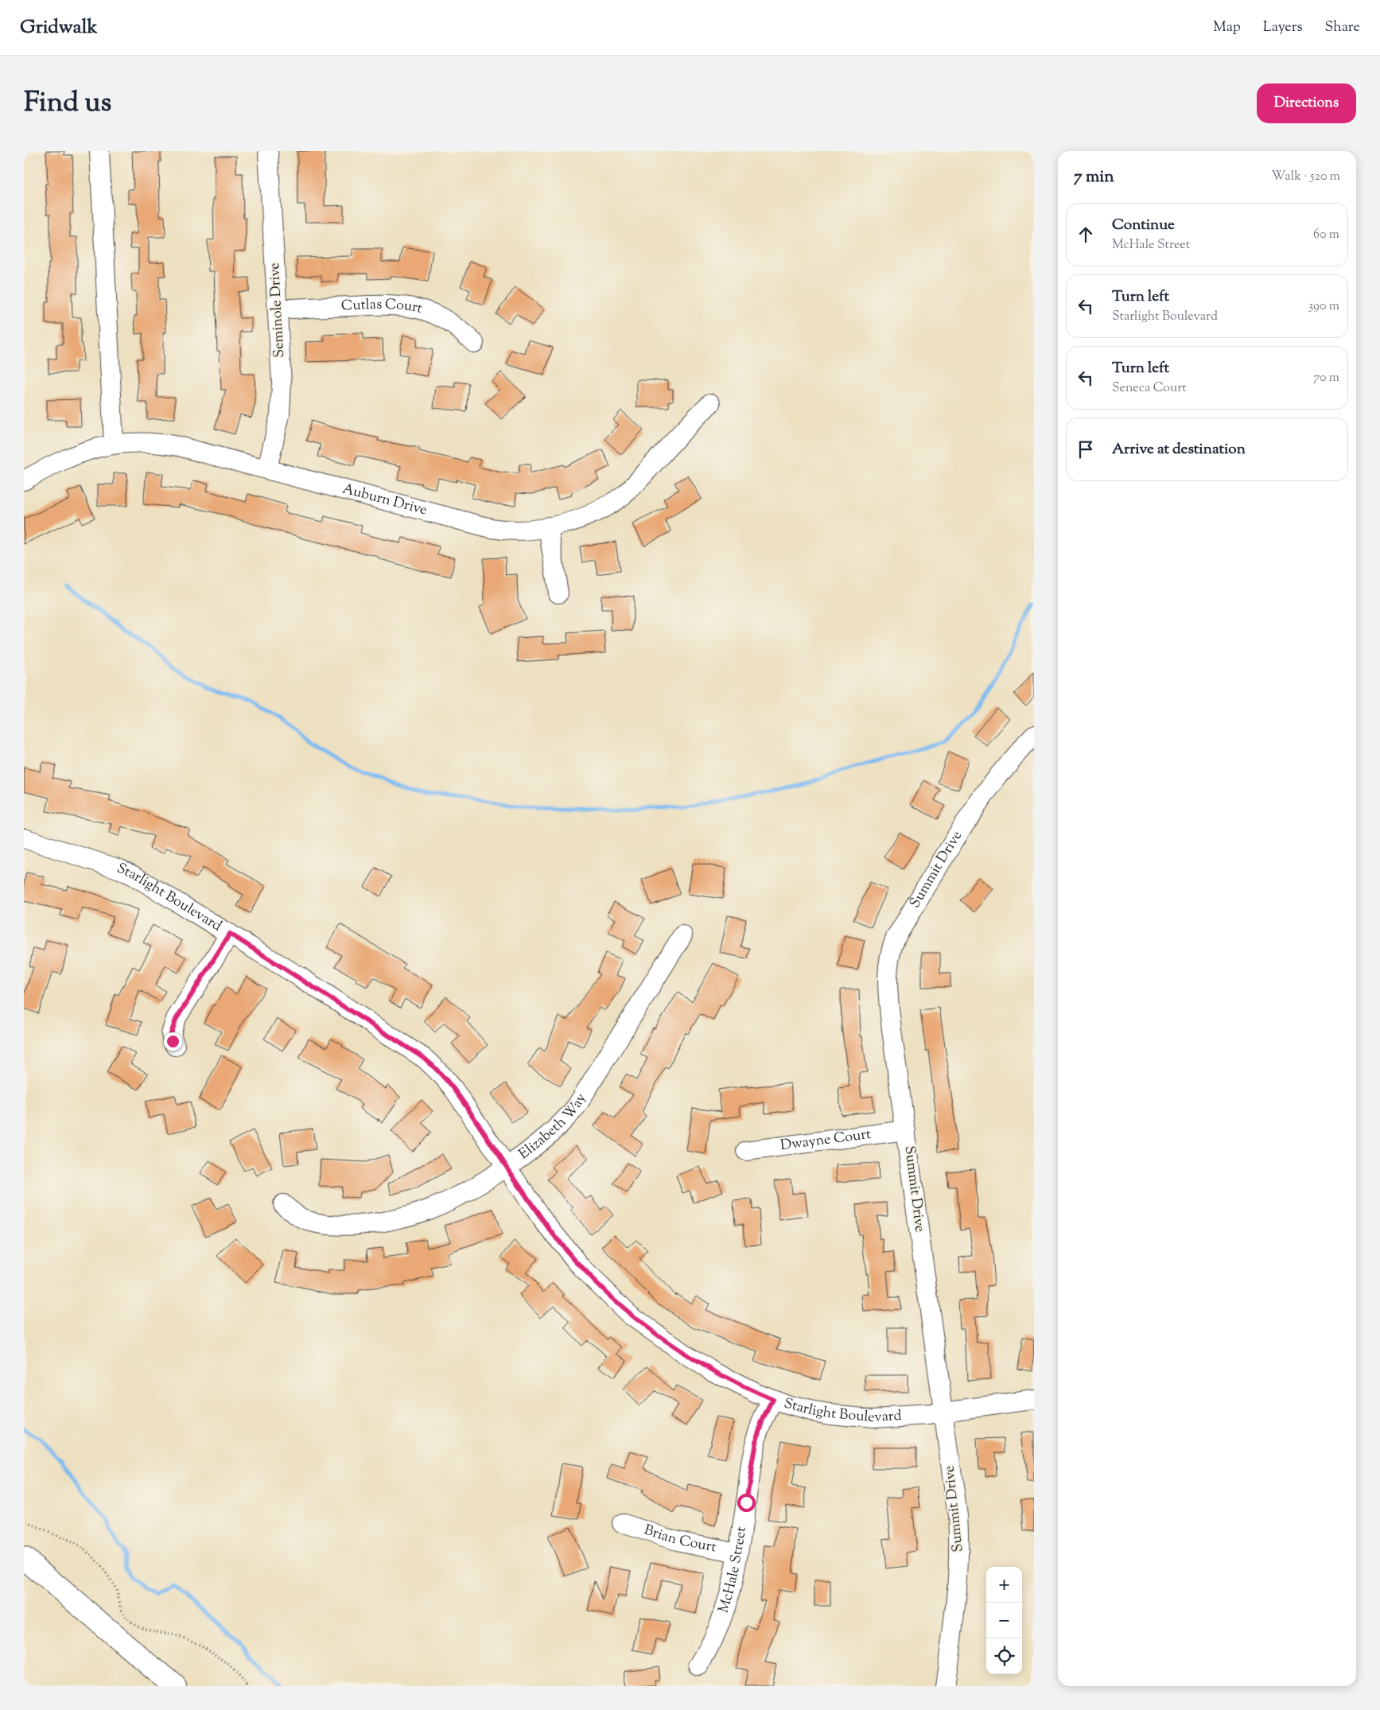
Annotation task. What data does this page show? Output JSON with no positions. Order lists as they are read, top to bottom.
{
  "streets": {
    "street": [
      "Cutlas Court",
      "Seminole Drive",
      "Auburn Drive",
      "Summit Drive",
      "Starlight Boulevard",
      "Elizabeth Way",
      "Dwayne Court",
      "Brian Court",
      "McHale Street"
    ]
  },
  "crossings": [
    ["Cutlas Court", "Seminole Drive"],
    ["Seminole Drive", "Auburn Drive"],
    ["Summit Drive", "Starlight Boulevard"],
    ["Summit Drive", "Dwayne Court"],
    ["Starlight Boulevard", "Elizabeth Way"],
    ["Starlight Boulevard", "McHale Street"],
    ["Brian Court", "McHale Street"]
  ],
  "page": {
    "header": "Gridwalk",
    "nav": ["Map", "Layers", "Share"],
    "title": "Find us",
    "buttons": "Directions",
    "heading": ["7 min", "Walk · 520 m"],
    "list": [
      ["Continue", "McHale Street", "60 m"],
      ["Turn left", "Starlight Boulevard", "390 m"],
      ["Turn left", "Seneca Court", "70 m"],
      "Arrive at destination"
    ],
    "map_buttons": ["+", "−"]
  }
}
